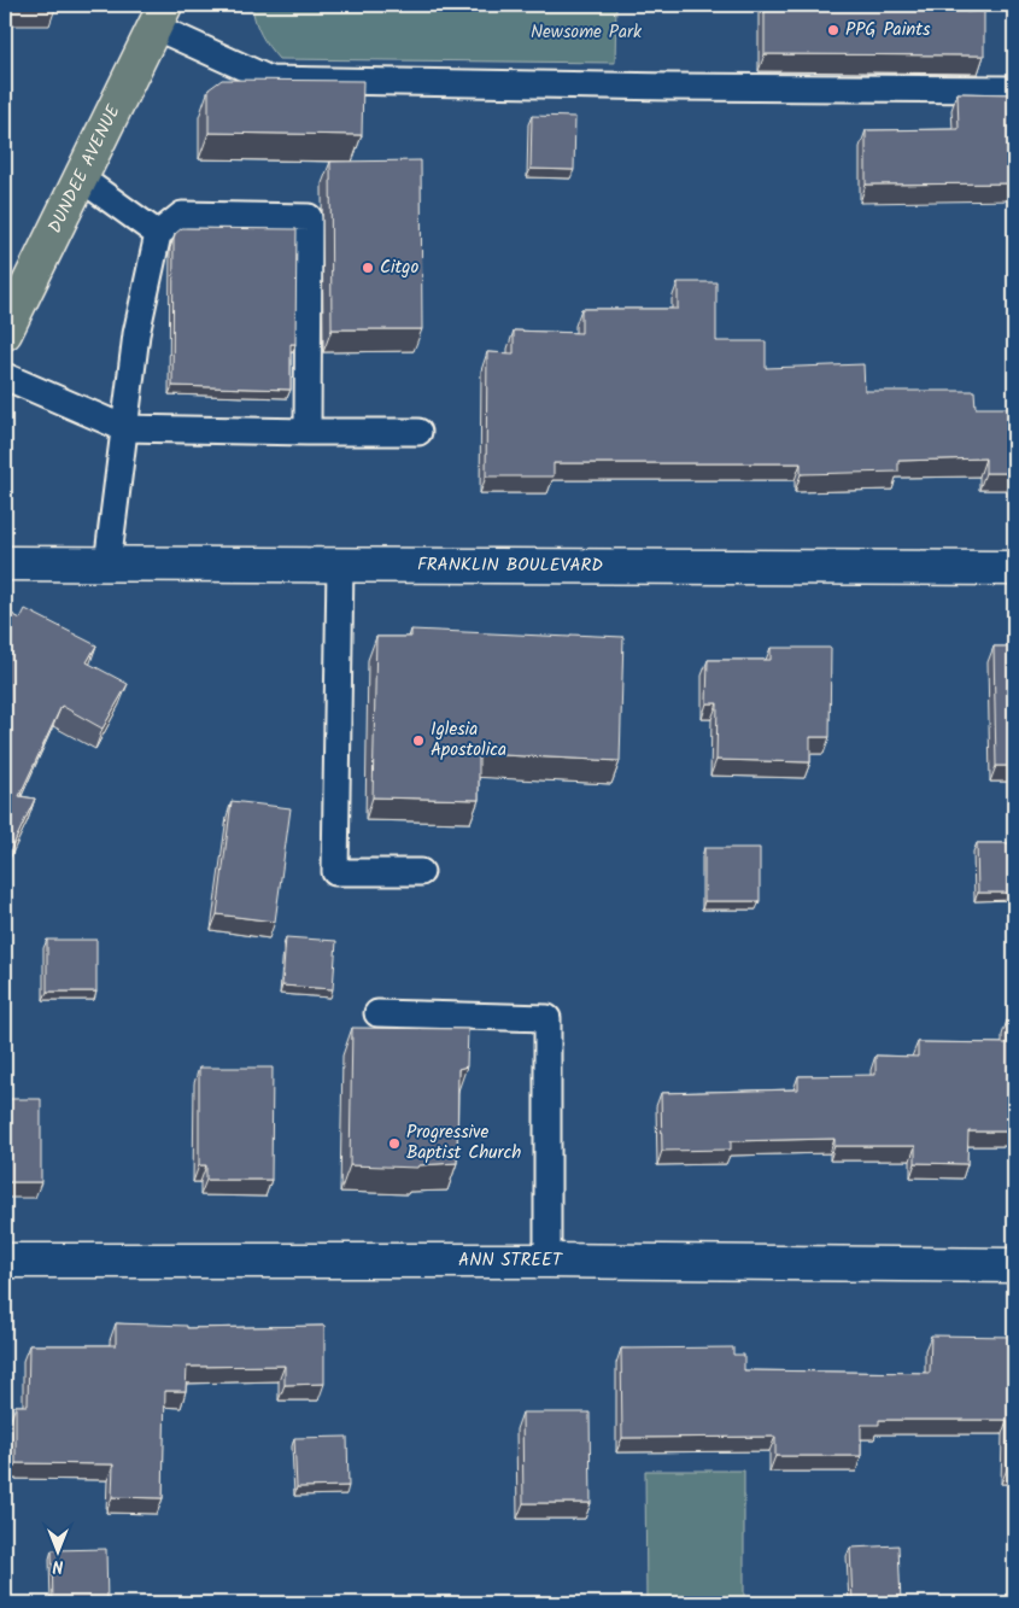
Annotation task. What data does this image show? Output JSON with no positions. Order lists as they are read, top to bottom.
{
  "streets": {
    "main road": ["DUNDEE AVENUE"],
    "street": ["FRANKLIN BOULEVARD", "ANN STREET"]
  },
  "parks": ["Newsome Park"],
  "places": [
    "PPG Paints",
    "Citgo",
    "Iglesia Apostolica",
    "Progressive Baptist Church"
  ],
  "north": "bottom"
}
